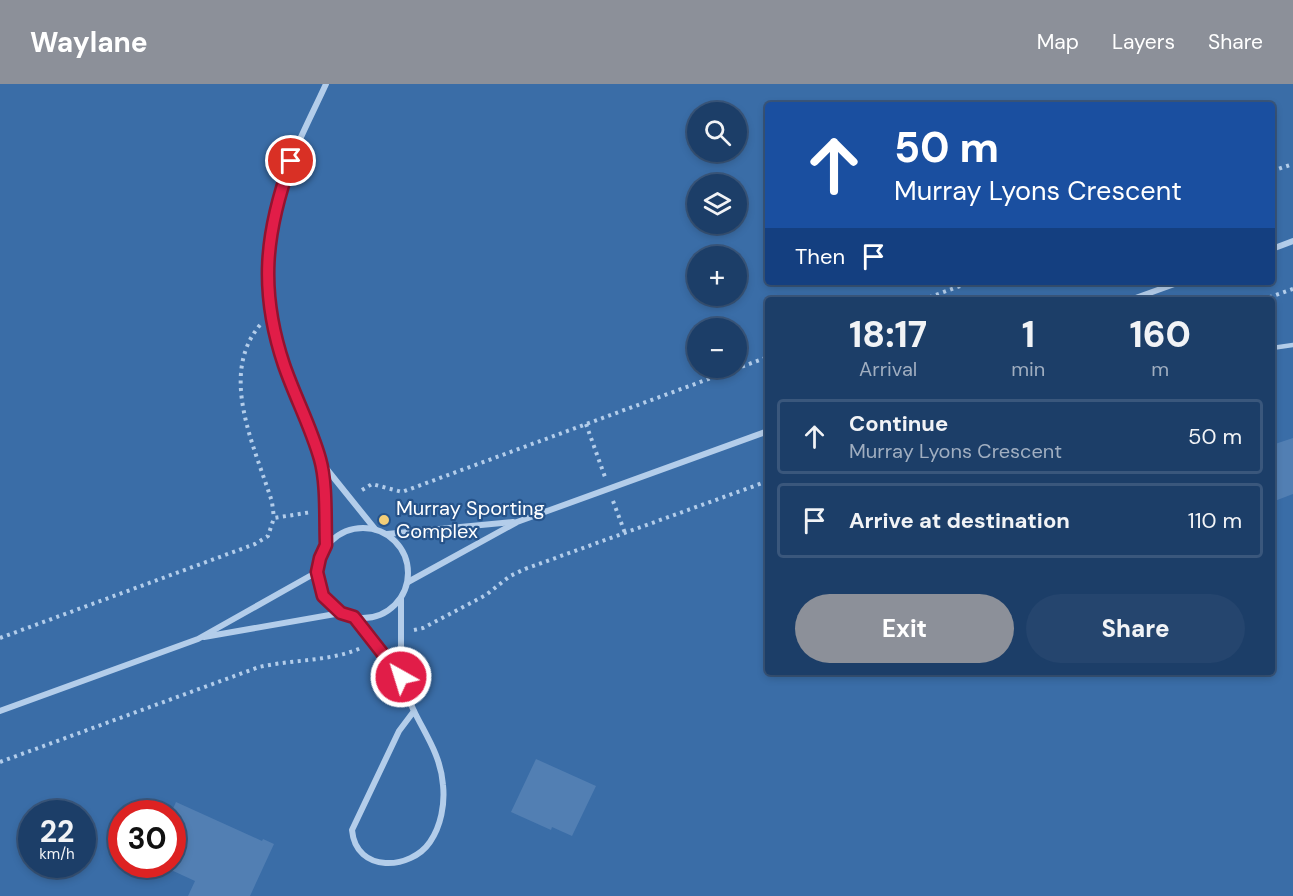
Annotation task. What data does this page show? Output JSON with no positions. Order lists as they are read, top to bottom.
{
  "places": ["Murray Sporting Complex"],
  "page": {
    "header": "Waylane",
    "nav": ["Map", "Layers", "Share"],
    "map_buttons": ["+", "−"],
    "turn": ["50 m", "Murray Lyons Crescent"],
    "then": "Then",
    "eta": [
      "18:17",
      "Arrival",
      "1",
      "min",
      "160",
      "m"
    ],
    "list": [
      {
        "name": "Continue",
        "note": "Murray Lyons Crescent",
        "value": "50 m"
      },
      {
        "name": "Arrive at destination",
        "value": "110 m"
      }
    ],
    "buttons": ["Exit", "Share"],
    "speed": "22 km/h",
    "limit": "30"
  }
}
